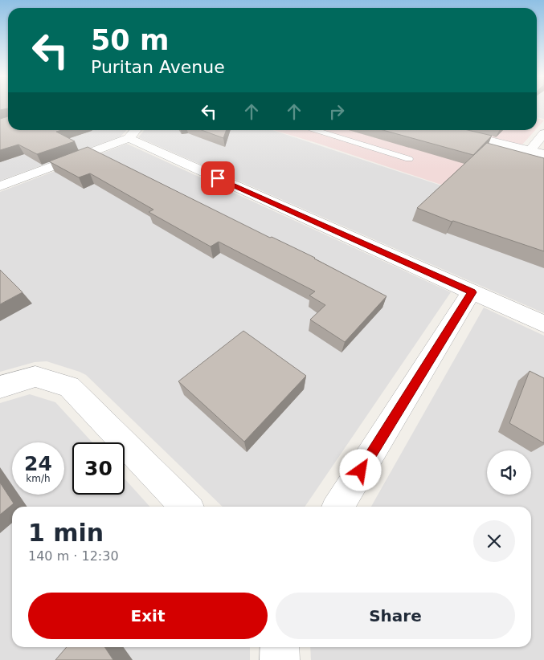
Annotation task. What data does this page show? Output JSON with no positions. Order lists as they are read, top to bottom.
{
  "page": {
    "turn": ["50 m", "Puritan Avenue"],
    "speed": "24 km/h",
    "limit": "30",
    "heading": ["1 min", "140 m · 12:30"],
    "buttons": ["Exit", "Share"]
  }
}
